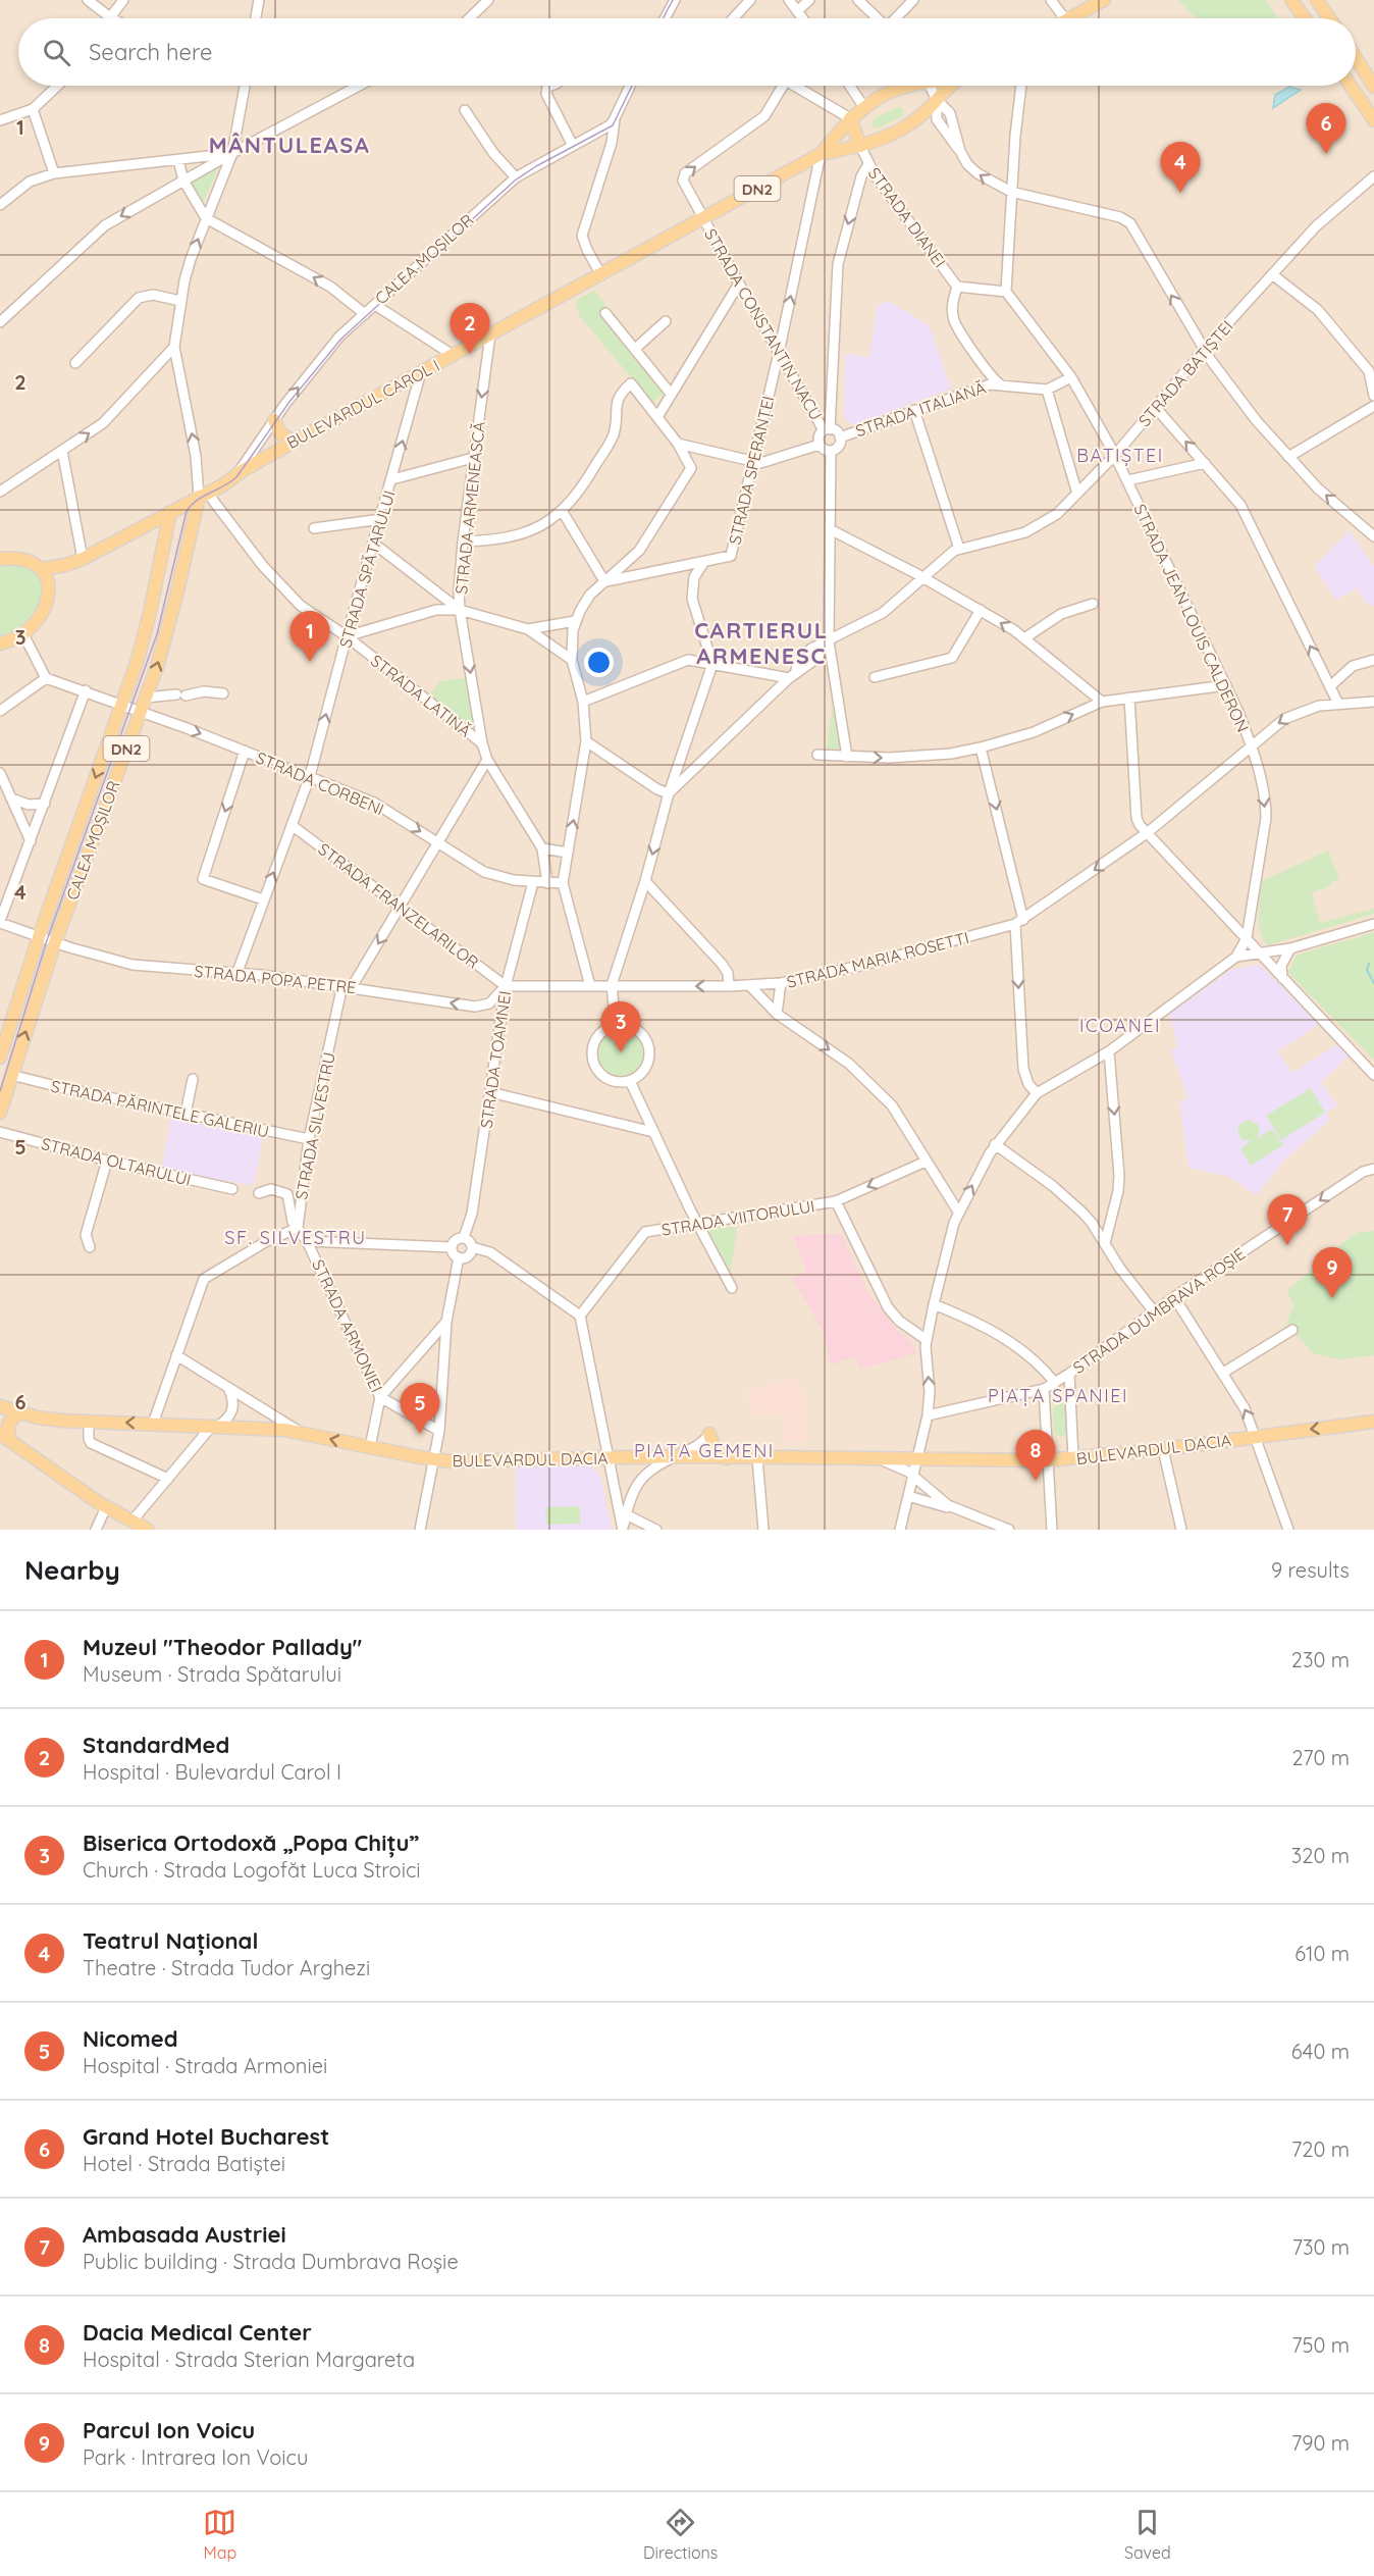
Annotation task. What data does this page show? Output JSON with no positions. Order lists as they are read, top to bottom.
{
  "streets": {
    "main road": [
      "DN2",
      "CALEA MOȘILOR",
      "BULEVARDUL CAROL I",
      "BULEVARDUL DACIA"
    ],
    "street": [
      "STRADA DIANEI",
      "STRADA CONSTANTIN NACU",
      "STRADA BATIȘTEI",
      "STRADA ITALIANĂ",
      "STRADA SPERANȚEI",
      "STRADA ARMENEASCĂ",
      "STRADA SPĂTARULUI",
      "STRADA JEAN LOUIS CALDERON",
      "STRADA LATINĂ",
      "STRADA CORBENI",
      "STRADA FRANZELARILOR",
      "STRADA MARIA ROSETTI",
      "STRADA POPA PETRE",
      "STRADA TOAMNEI",
      "STRADA PĂRINTELE GALERIU",
      "STRADA SILVESTRU",
      "STRADA OLTARULUI",
      "STRADA VIITORULUI",
      "STRADA DUMBRAVA ROȘIE",
      "STRADA ARMONIEI"
    ]
  },
  "crossings": [
    ["DN2", "STRADA DIANEI"],
    ["DN2", "BULEVARDUL CAROL I"],
    ["DN2", "STRADA SPERANȚEI"],
    ["CALEA MOȘILOR", "BULEVARDUL CAROL I"],
    ["CALEA MOȘILOR", "STRADA LATINĂ"],
    ["CALEA MOȘILOR", "STRADA CORBENI"],
    ["CALEA MOȘILOR", "STRADA POPA PETRE"],
    ["CALEA MOȘILOR", "STRADA PĂRINTELE GALERIU"],
    ["STRADA CONSTANTIN NACU", "BULEVARDUL CAROL I"],
    ["STRADA CONSTANTIN NACU", "STRADA ITALIANĂ"],
    ["STRADA CONSTANTIN NACU", "STRADA SPERANȚEI"],
    ["STRADA BATIȘTEI", "STRADA JEAN LOUIS CALDERON"],
    ["BULEVARDUL CAROL I", "STRADA SPERANȚEI"],
    ["BULEVARDUL CAROL I", "STRADA ARMENEASCĂ"],
    ["BULEVARDUL CAROL I", "STRADA SPĂTARULUI"],
    ["BULEVARDUL CAROL I", "STRADA LATINĂ"],
    ["STRADA ARMENEASCĂ", "STRADA LATINĂ"],
    ["STRADA ARMENEASCĂ", "STRADA CORBENI"],
    ["STRADA ARMENEASCĂ", "STRADA SILVESTRU"],
    ["STRADA SPĂTARULUI", "STRADA LATINĂ"],
    ["STRADA SPĂTARULUI", "STRADA CORBENI"],
    ["STRADA SPĂTARULUI", "STRADA FRANZELARILOR"],
    ["STRADA SPĂTARULUI", "STRADA POPA PETRE"],
    ["STRADA JEAN LOUIS CALDERON", "STRADA MARIA ROSETTI"],
    ["STRADA CORBENI", "STRADA TOAMNEI"],
    ["STRADA CORBENI", "STRADA SILVESTRU"],
    ["STRADA FRANZELARILOR", "STRADA MARIA ROSETTI"],
    ["STRADA FRANZELARILOR", "STRADA POPA PETRE"],
    ["STRADA FRANZELARILOR", "STRADA TOAMNEI"],
    ["STRADA FRANZELARILOR", "STRADA SILVESTRU"],
    ["STRADA MARIA ROSETTI", "STRADA POPA PETRE"],
    ["STRADA MARIA ROSETTI", "STRADA TOAMNEI"],
    ["STRADA POPA PETRE", "STRADA TOAMNEI"],
    ["STRADA POPA PETRE", "STRADA SILVESTRU"],
    ["STRADA PĂRINTELE GALERIU", "STRADA SILVESTRU"],
    ["STRADA SILVESTRU", "STRADA ARMONIEI"]
  ],
  "one_way": [
    "STRADA CONSTANTIN NACU",
    "STRADA ARMENEASCĂ",
    "STRADA SPĂTARULUI",
    "STRADA CORBENI",
    "STRADA MARIA ROSETTI",
    "STRADA DUMBRAVA ROȘIE"
  ],
  "districts": [
    "MÂNTULEASA",
    "BATIȘTEI",
    "CARTIERUL ARMENESC",
    "ICOANEI",
    "SF. SILVESTRU",
    "PIAȚA SPANIEI",
    "PIAȚA GEMENI"
  ],
  "page": {
    "search": "Search here",
    "pins": [
      "6",
      "4",
      "2",
      "1",
      "3",
      "7",
      "9",
      "5",
      "8"
    ],
    "heading": ["Nearby", "9 results"],
    "list": [
      {
        "mark": "1",
        "name": "Muzeul \"Theodor Pallady\"",
        "note": "Museum · Strada Spătarului",
        "value": "230 m"
      },
      {
        "mark": "2",
        "name": "StandardMed",
        "note": "Hospital · Bulevardul Carol I",
        "value": "270 m"
      },
      {
        "mark": "3",
        "name": "Biserica Ortodoxă „Popa Chițu”",
        "note": "Church · Strada Logofăt Luca Stroici",
        "value": "320 m"
      },
      {
        "mark": "4",
        "name": "Teatrul Național",
        "note": "Theatre · Strada Tudor Arghezi",
        "value": "610 m"
      },
      {
        "mark": "5",
        "name": "Nicomed",
        "note": "Hospital · Strada Armoniei",
        "value": "640 m"
      },
      {
        "mark": "6",
        "name": "Grand Hotel Bucharest",
        "note": "Hotel · Strada Batiștei",
        "value": "720 m"
      },
      {
        "mark": "7",
        "name": "Ambasada Austriei",
        "note": "Public building · Strada Dumbrava Roșie",
        "value": "730 m"
      },
      {
        "mark": "8",
        "name": "Dacia Medical Center",
        "note": "Hospital · Strada Sterian Margareta",
        "value": "750 m"
      },
      {
        "mark": "9",
        "name": "Parcul Ion Voicu",
        "note": "Park · Intrarea Ion Voicu",
        "value": "790 m"
      }
    ],
    "nav": ["Map", "Directions", "Saved"]
  },
  "grid": {
    "rows": [
      "1",
      "2",
      "3",
      "4",
      "5",
      "6"
    ]
  }
}
